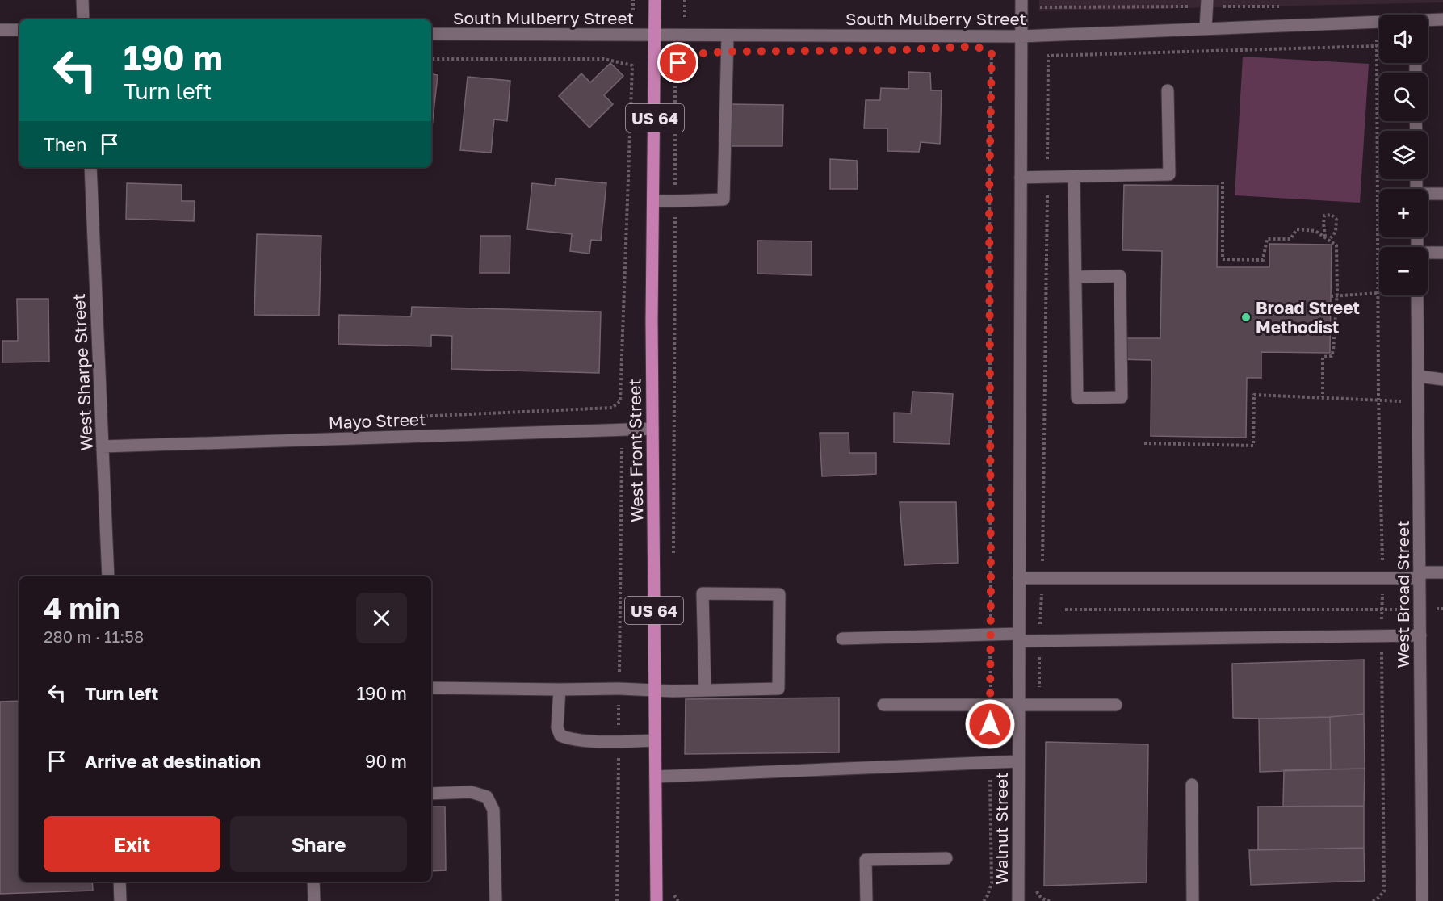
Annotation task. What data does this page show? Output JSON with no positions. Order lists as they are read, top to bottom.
{
  "streets": {
    "main road": ["US 64", "West Front Street"],
    "street": [
      "South Mulberry Street",
      "West Sharpe Street",
      "Mayo Street",
      "West Broad Street",
      "Walnut Street"
    ]
  },
  "crossings": [
    ["South Mulberry Street", "West Front Street"],
    ["South Mulberry Street", "Walnut Street"],
    ["West Sharpe Street", "Mayo Street"],
    ["Mayo Street", "West Front Street"]
  ],
  "places": ["Broad Street Methodist"],
  "page": {
    "map_buttons": ["+", "−"],
    "turn": ["190 m", "Turn left"],
    "then": "Then",
    "heading": ["4 min", "280 m · 11:58"],
    "list": [
      {
        "name": "Turn left",
        "value": "190 m"
      },
      {
        "name": "Arrive at destination",
        "value": "90 m"
      }
    ],
    "buttons": ["Exit", "Share"]
  }
}
